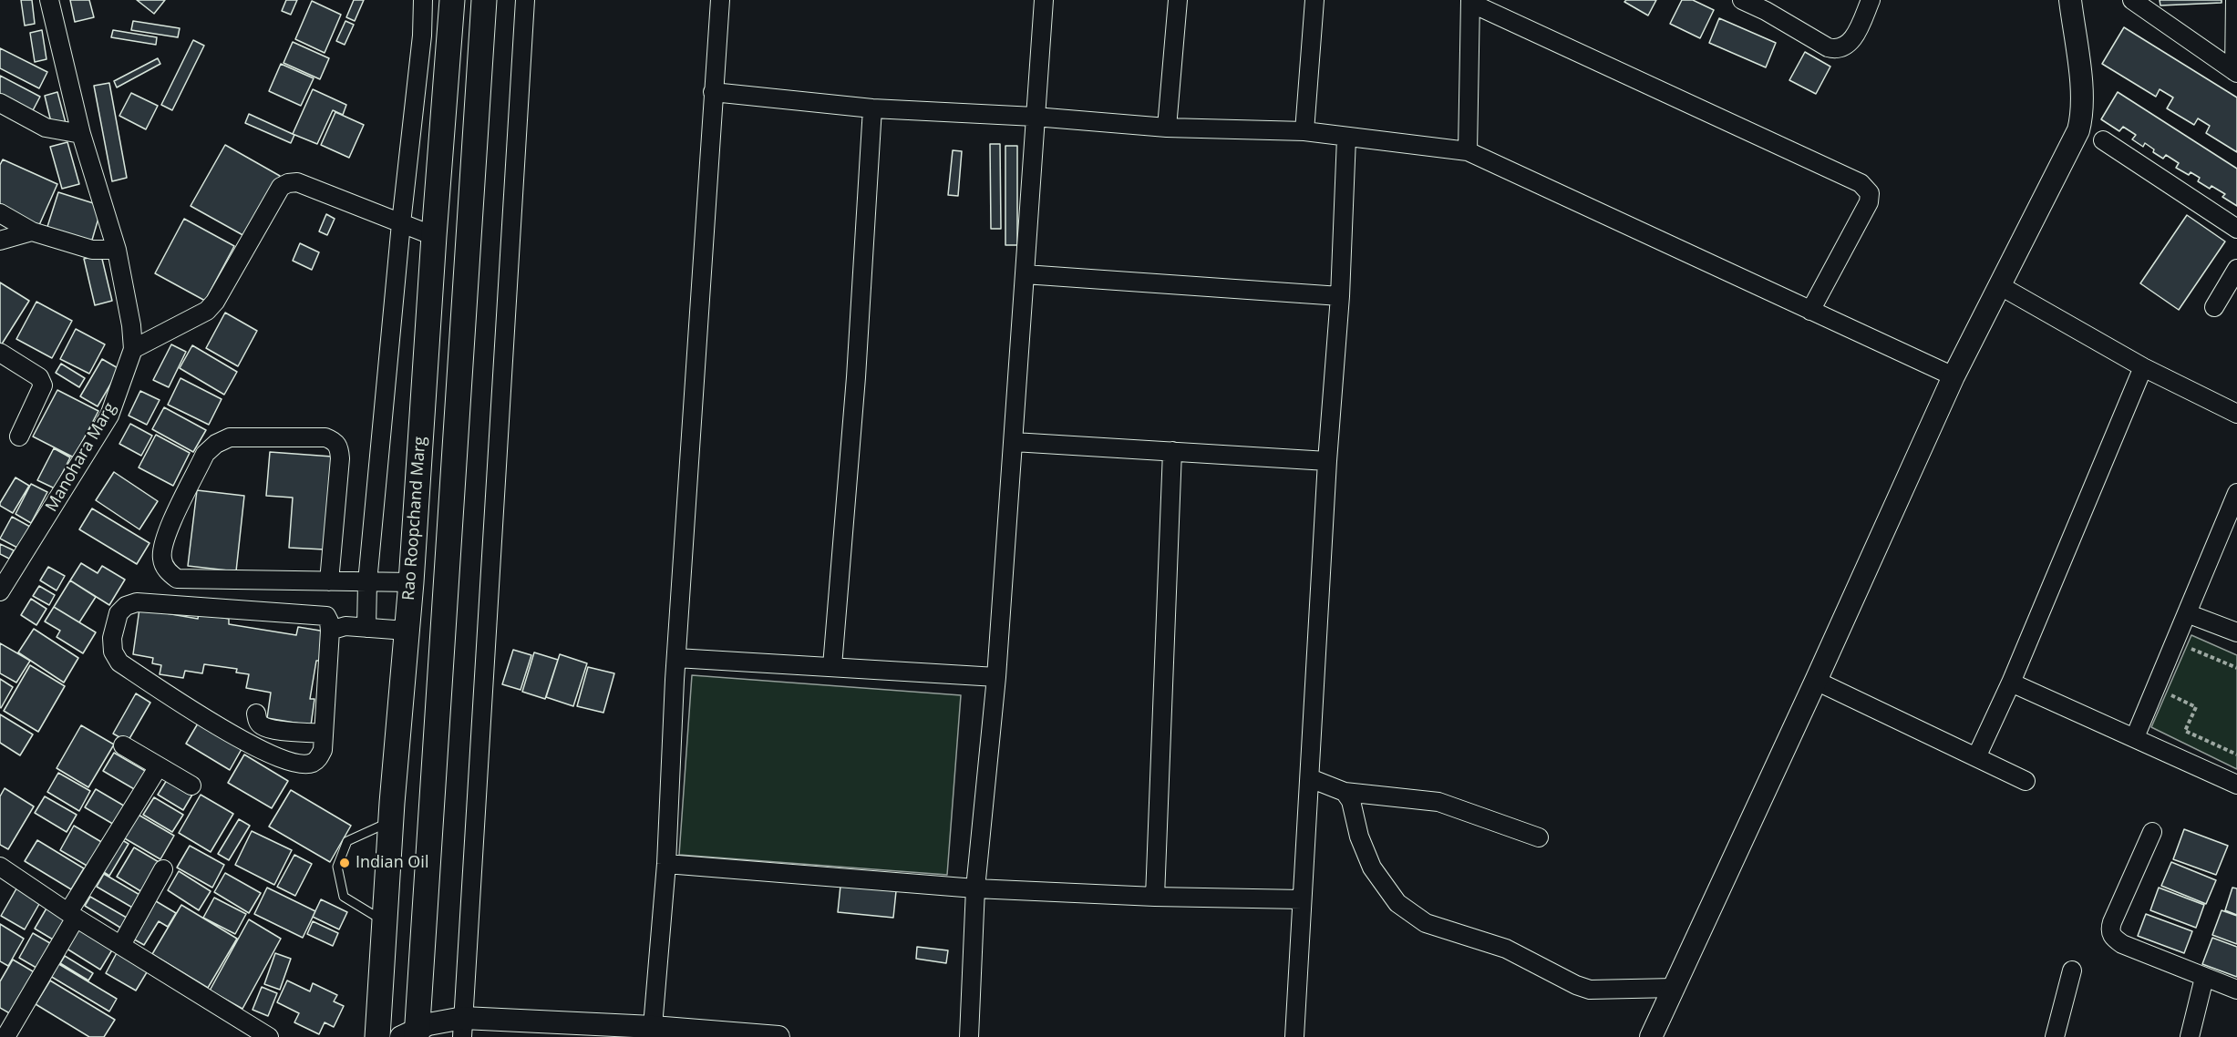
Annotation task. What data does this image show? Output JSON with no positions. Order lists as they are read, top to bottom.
{
  "streets": {
    "main road": ["Rao Roopchand Marg"],
    "street": ["Manohara Marg"]
  },
  "places": ["Indian Oil"]
}
